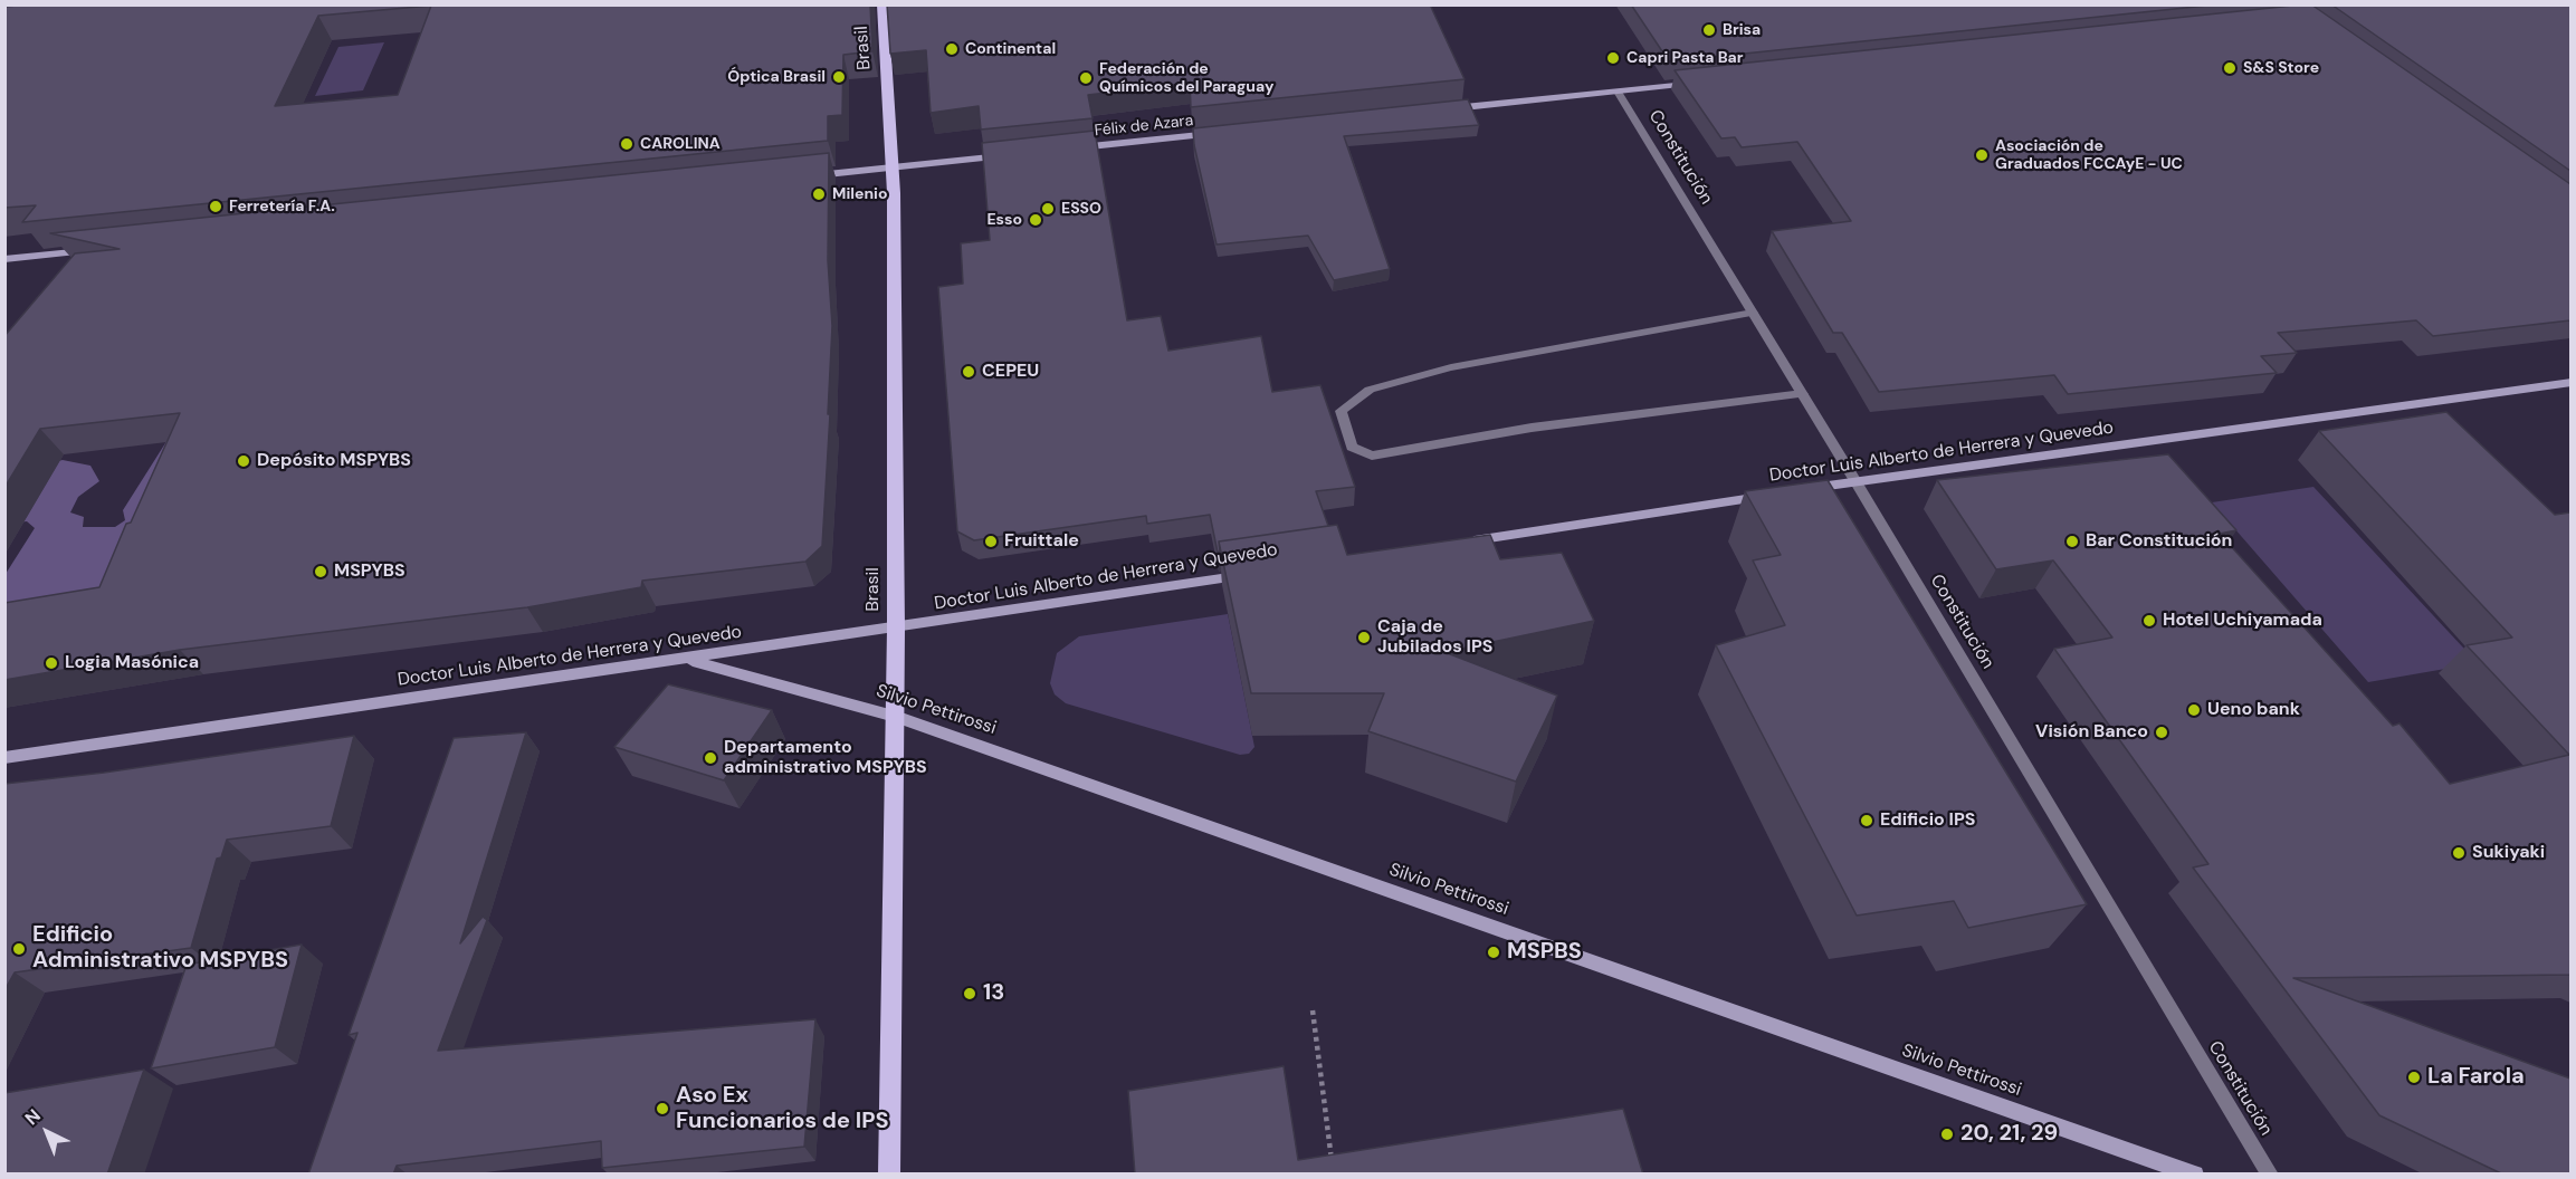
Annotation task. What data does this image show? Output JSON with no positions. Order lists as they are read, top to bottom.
{
  "streets": {
    "main road": ["Brasil"],
    "street": [
      "Félix de Azara",
      "Constitución",
      "Doctor Luis Alberto de Herrera y Quevedo",
      "Silvio Pettirossi"
    ]
  },
  "crossings": [
    ["Brasil", "Doctor Luis Alberto de Herrera y Quevedo"],
    ["Brasil", "Silvio Pettirossi"],
    ["Constitución", "Doctor Luis Alberto de Herrera y Quevedo"],
    ["Doctor Luis Alberto de Herrera y Quevedo", "Silvio Pettirossi"]
  ],
  "places": [
    "Brisa",
    "Continental",
    "Capri Pasta Bar",
    "S&S Store",
    "Óptica Brasil",
    "Federación de Químicos del Paraguay",
    "CAROLINA",
    "Asociación de Graduados FCCAyE - UC",
    "Milenio",
    "Ferretería F.A.",
    "ESSO",
    "Esso",
    "CEPEU",
    "Depósito MSPYBS",
    "Fruittale",
    "Bar Constitución",
    "MSPYBS",
    "Hotel Uchiyamada",
    "Caja de Jubilados IPS",
    "Logia Masónica",
    "Ueno bank",
    "Visión Banco",
    "Departamento administrativo MSPYBS",
    "Edificio IPS",
    "Sukiyaki",
    "Edificio Administrativo MSPYBS",
    "MSPBS",
    "13",
    "La Farola",
    "Aso Ex Funcionarios de IPS",
    "20, 21, 29"
  ],
  "north": "top left"
}
